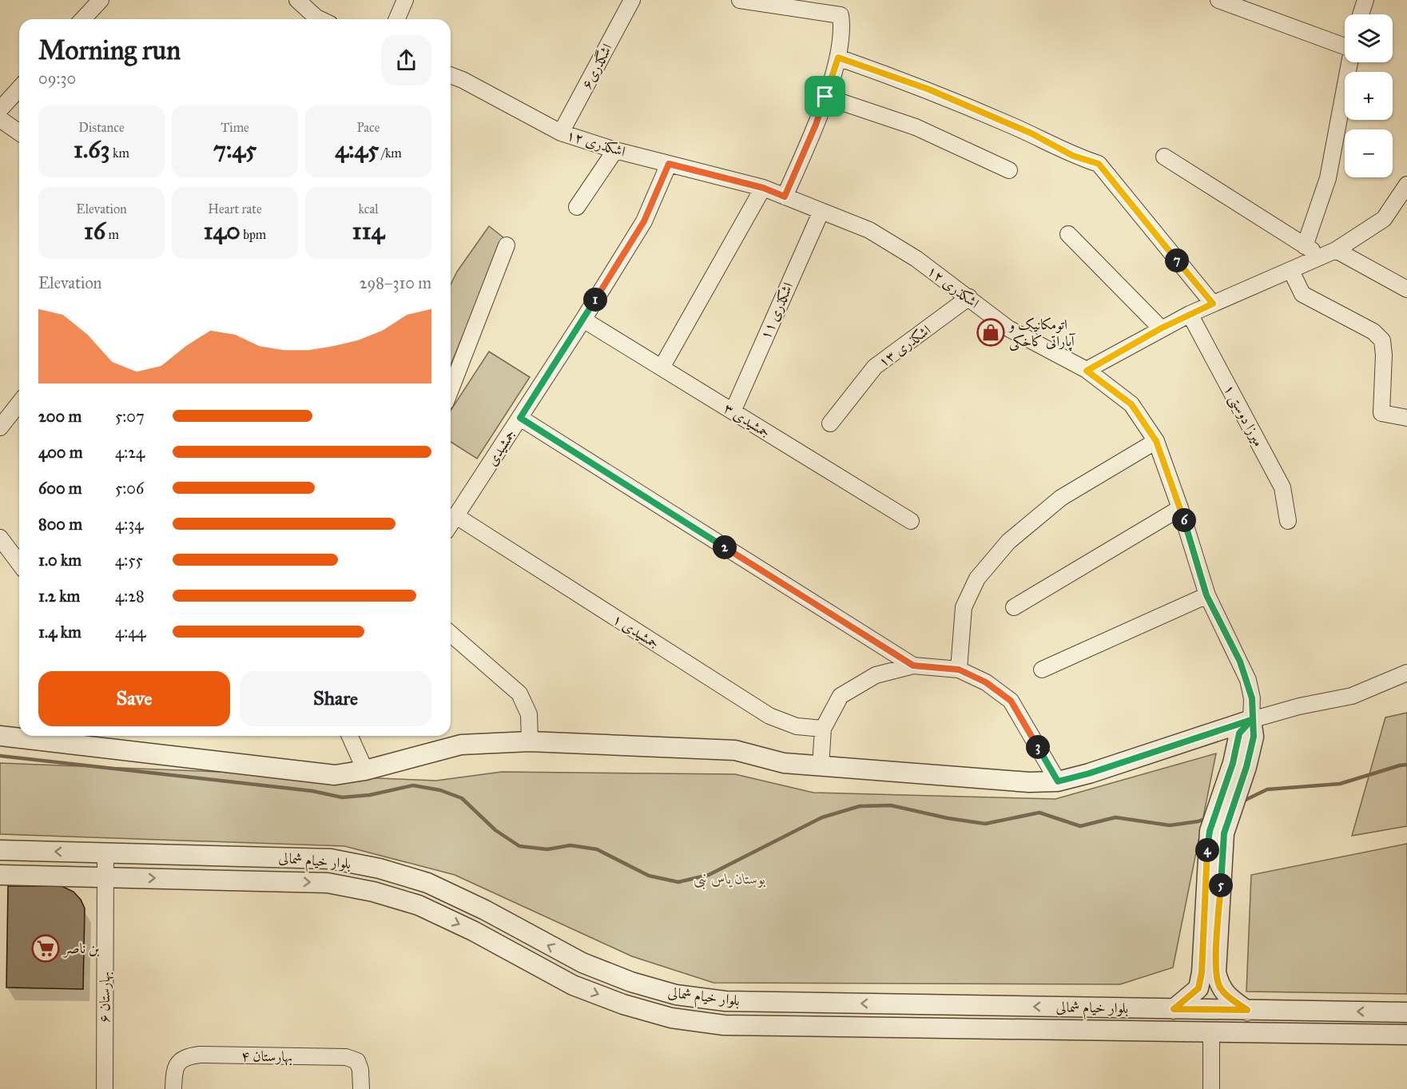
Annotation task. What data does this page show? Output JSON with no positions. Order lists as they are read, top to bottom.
{
  "streets": {
    "street": [
      "اشگذری۶",
      "اشکذری ۱۲",
      "اشکذری ۱۱",
      "اشکذری ۱۳",
      "میرزا دوستی ۱",
      "جمشیدی ۳",
      "جمشیدی",
      "جمشیدی ۱",
      "بلوار خیام شمالی",
      "بهارستان ۶",
      "بهارستان ۴"
    ]
  },
  "crossings": [
    ["اشگذری۶", "اشکذری ۱۲"],
    ["اشکذری ۱۲", "اشکذری ۱۱"],
    ["اشکذری ۱۲", "اشکذری ۱۳"],
    ["اشکذری ۱۲", "جمشیدی"],
    ["اشکذری ۱۱", "جمشیدی ۳"],
    ["جمشیدی ۳", "جمشیدی"],
    ["جمشیدی", "جمشیدی ۱"],
    ["بلوار خیام شمالی", "بهارستان ۶"]
  ],
  "parks": ["بوستان یاس نبی"],
  "places": {
    "shop": ["اتومکانیک و آپاراتی کاخکی"],
    "supermarket": ["بن ناصر"]
  },
  "page": {
    "map_buttons": ["+", "−"],
    "heading": ["Morning run", "09:30"],
    "stats": [
      ["Distance", "1.63 km"],
      ["Time", "7:45"],
      ["Pace", "4:45 /km"],
      ["Elevation", "16 m"],
      ["Heart rate", "140 bpm"],
      ["kcal", "114"]
    ],
    "pins": [
      "7",
      "1",
      "6",
      "2",
      "3",
      "4",
      "5"
    ],
    "chart": ["Elevation", "298–310 m"],
    "list": [
      {
        "name": "200 m",
        "note": "5:07"
      },
      {
        "name": "400 m",
        "note": "4:24"
      },
      {
        "name": "600 m",
        "note": "5:06"
      },
      {
        "name": "800 m",
        "note": "4:34"
      },
      {
        "name": "1.0 km",
        "note": "4:55"
      },
      {
        "name": "1.2 km",
        "note": "4:28"
      },
      {
        "name": "1.4 km",
        "note": "4:44"
      }
    ],
    "buttons": ["Save", "Share"]
  }
}
